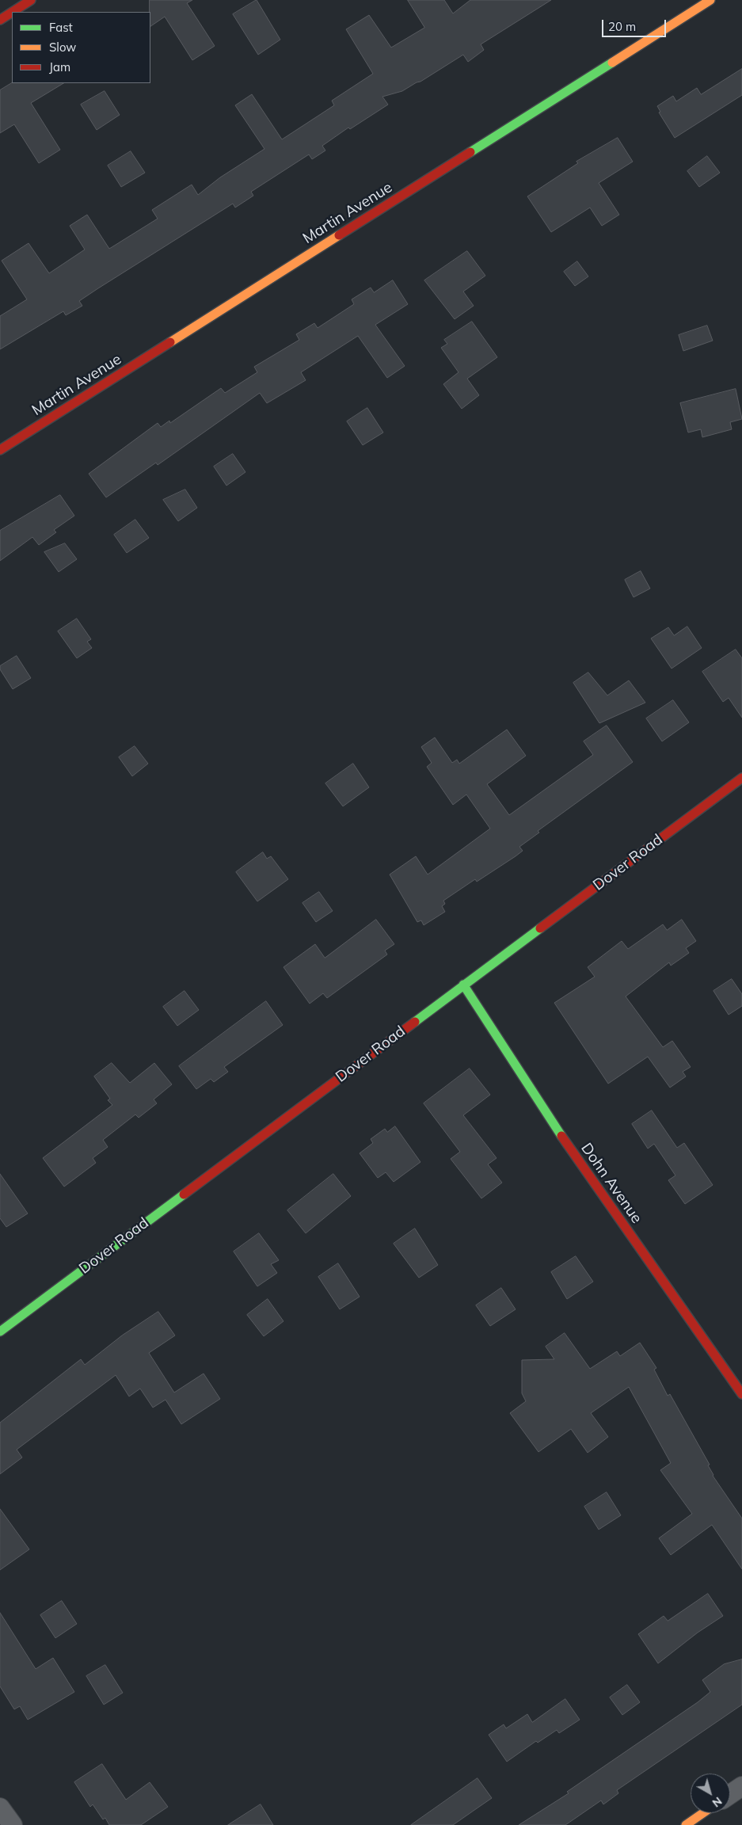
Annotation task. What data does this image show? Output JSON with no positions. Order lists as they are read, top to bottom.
{
  "streets": {
    "street": ["Martin Avenue", "Dover Road", "Dohn Avenue"]
  },
  "crossings": [
    ["Dover Road", "Dohn Avenue"]
  ],
  "legend": ["Fast", "Slow", "Jam"],
  "scale_bar": "20 m",
  "north": "bottom right"
}
